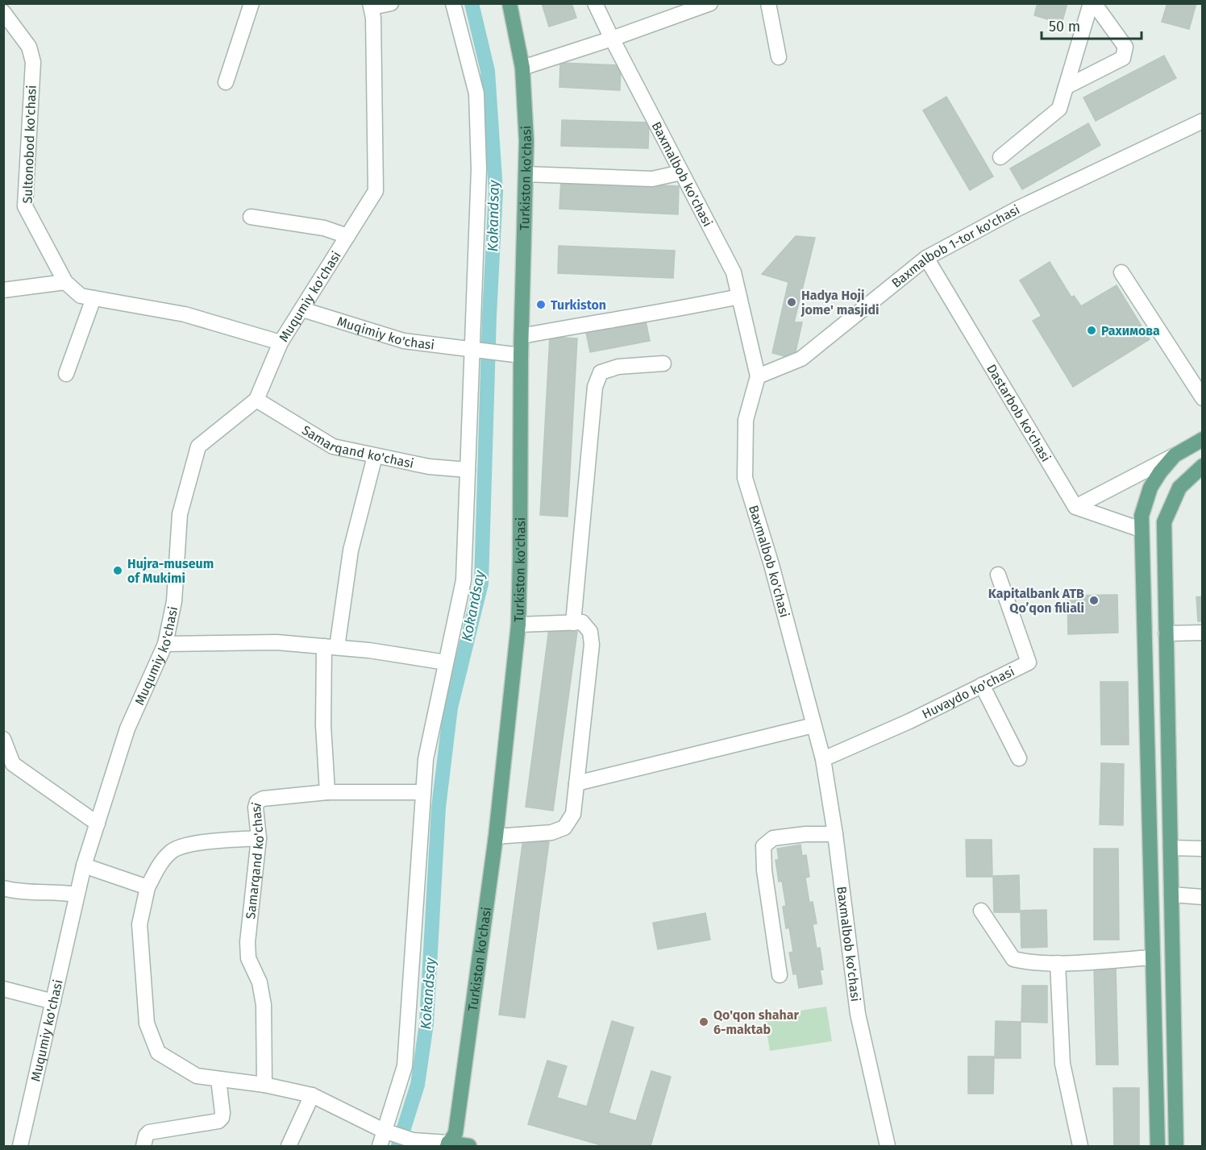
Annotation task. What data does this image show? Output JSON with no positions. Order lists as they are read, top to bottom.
{
  "streets": {
    "main road": ["Turkiston ko'chasi"],
    "street": [
      "Sultonobod ko'chasi",
      "Baxmalbob ko'chasi",
      "Baxmalbob 1-tor ko'chasi",
      "Muqumiy ko'chasi",
      "Muqimiy ko'chasi",
      "Dastarbob ko'chasi",
      "Samarqand ko'chasi",
      "Huvaydo ko'chasi"
    ]
  },
  "crossings": [
    ["Sultonobod ko'chasi", "Muqumiy ko'chasi"],
    ["Baxmalbob ko'chasi", "Baxmalbob 1-tor ko'chasi"],
    ["Baxmalbob ko'chasi", "Huvaydo ko'chasi"],
    ["Turkiston ko'chasi", "Muqimiy ko'chasi"],
    ["Baxmalbob 1-tor ko'chasi", "Dastarbob ko'chasi"],
    ["Muqumiy ko'chasi", "Muqimiy ko'chasi"],
    ["Muqumiy ko'chasi", "Samarqand ko'chasi"]
  ],
  "water": ["Kokandsay"],
  "places": [
    "Hadya Hoji jome' masjidi",
    "Turkiston",
    "Рахимова",
    "Hujra-museum of Mukimi",
    "Kapitalbank ATB Qo’qon filiali",
    "Qo'qon shahar 6-maktab"
  ],
  "scale_bar": "50 m"
}
